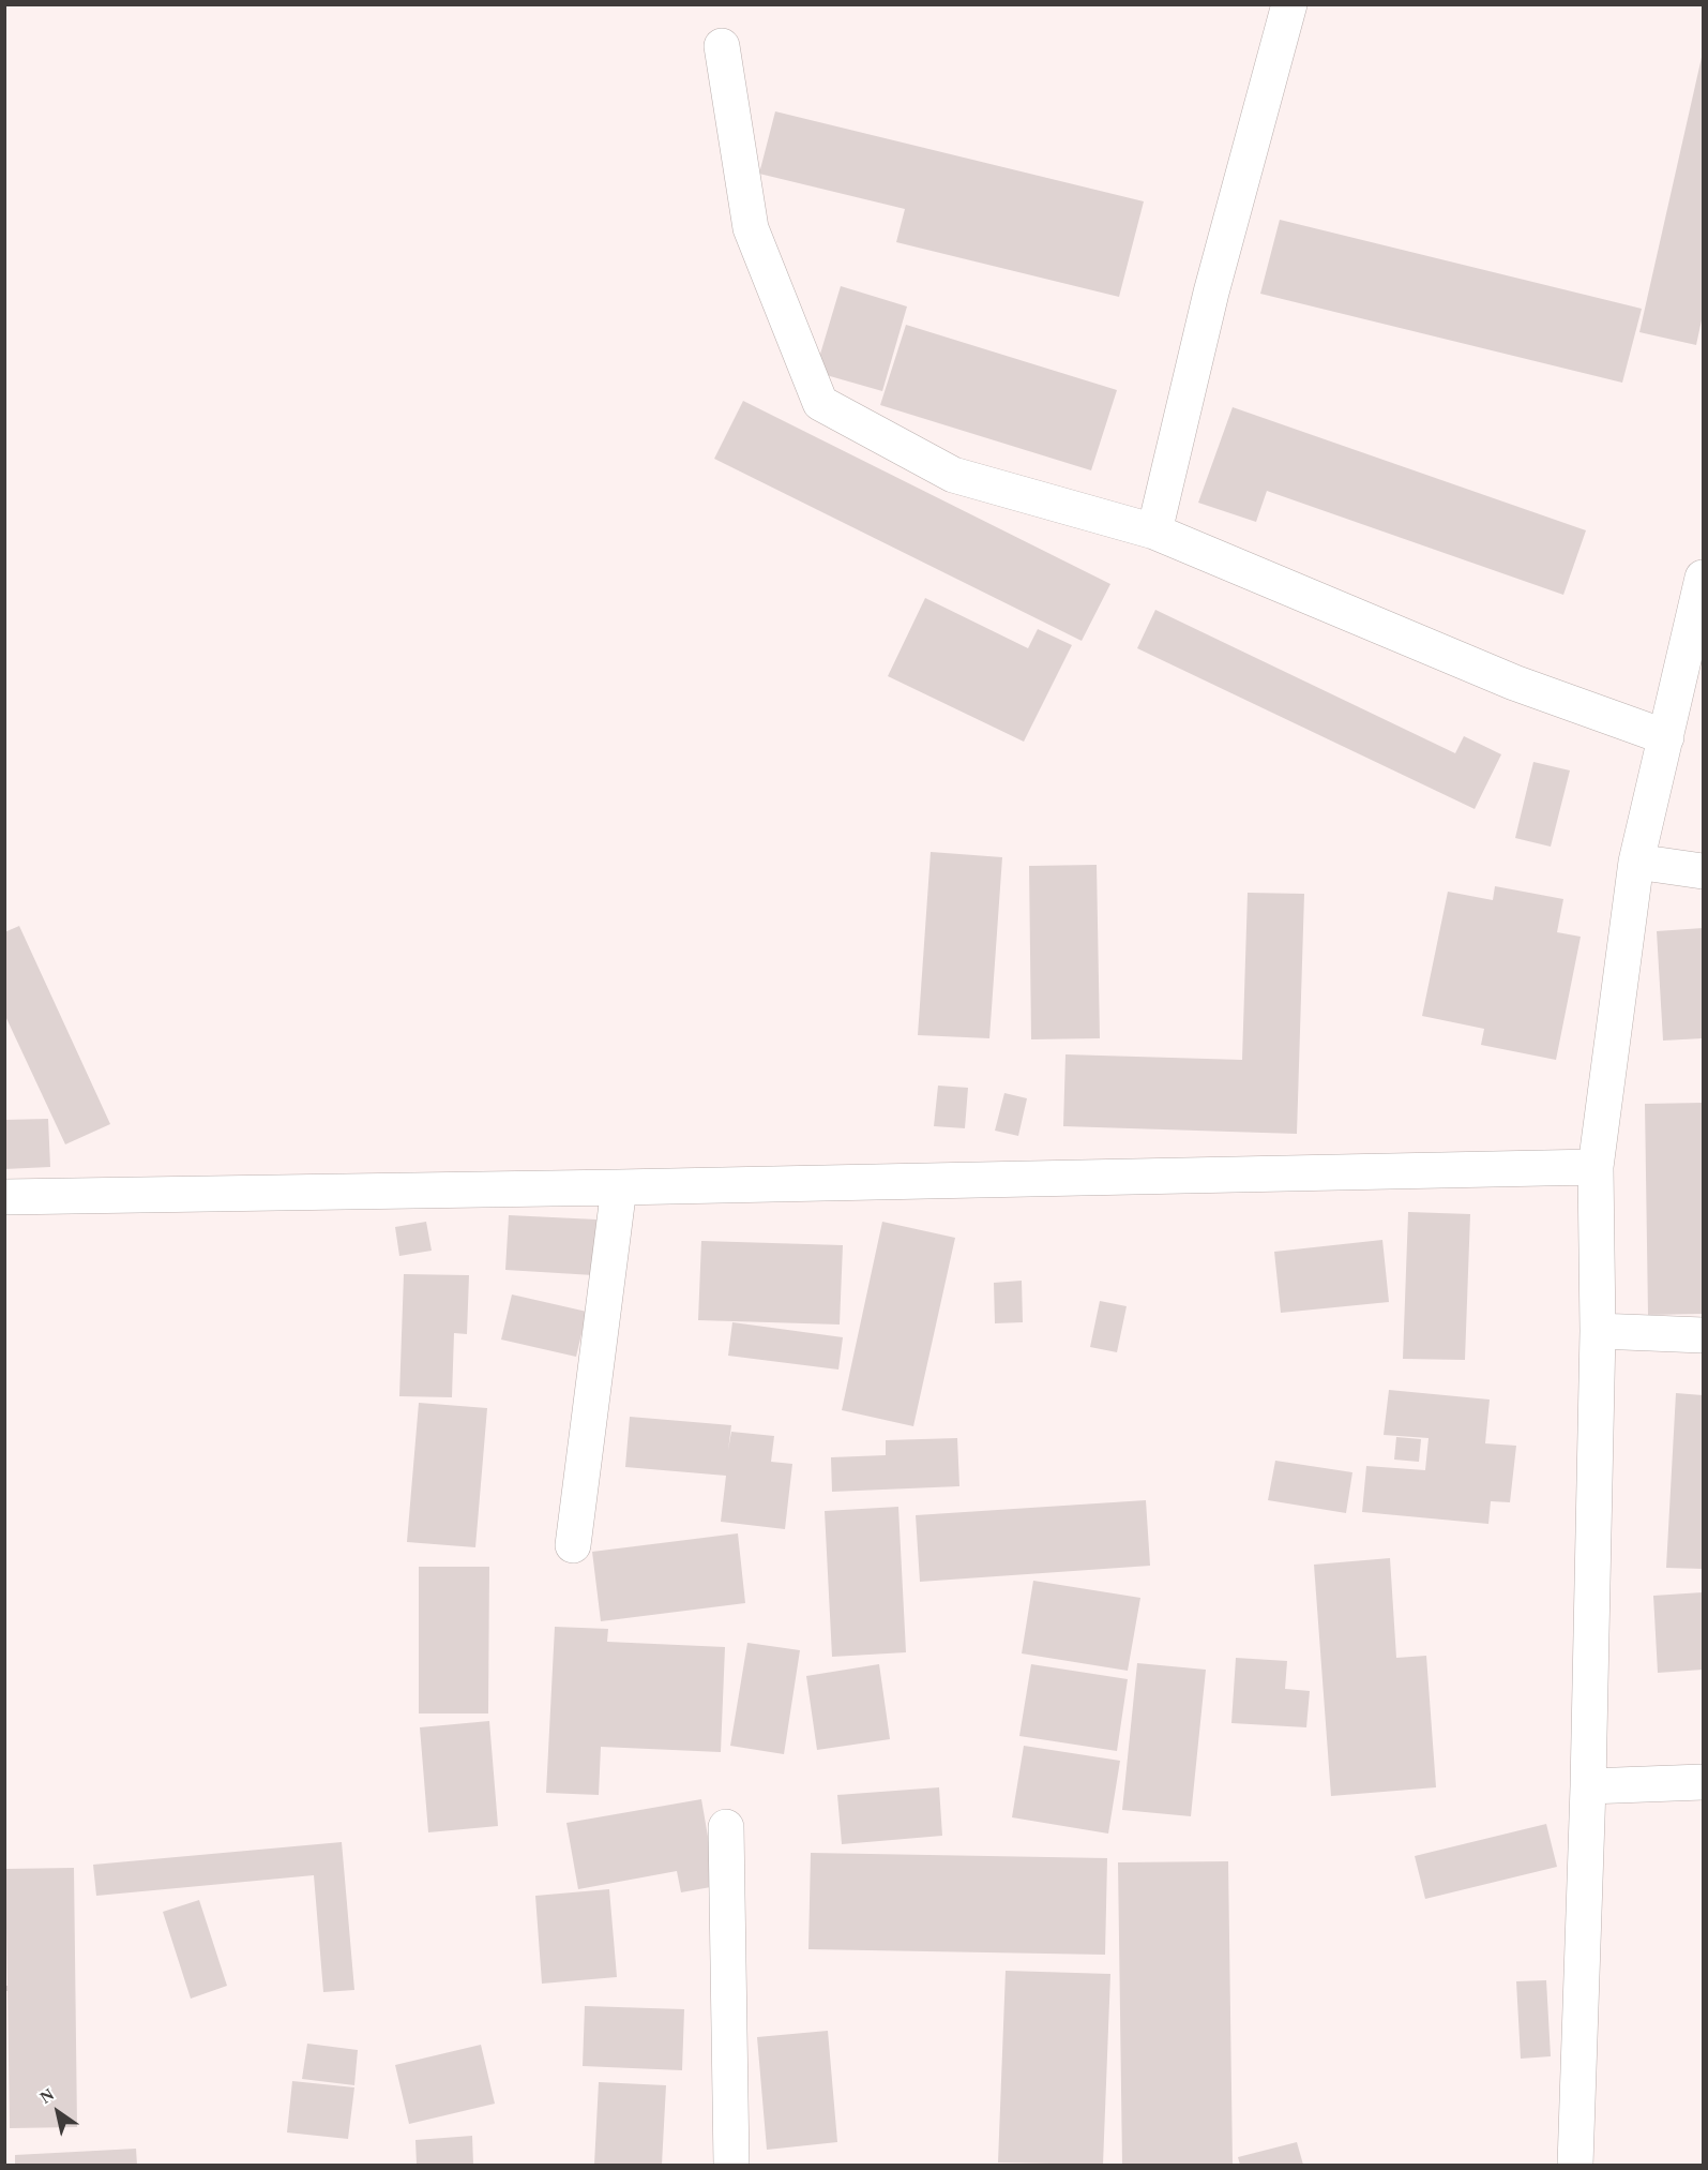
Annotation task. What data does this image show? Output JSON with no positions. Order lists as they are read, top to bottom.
{
  "north": "top left"
}
